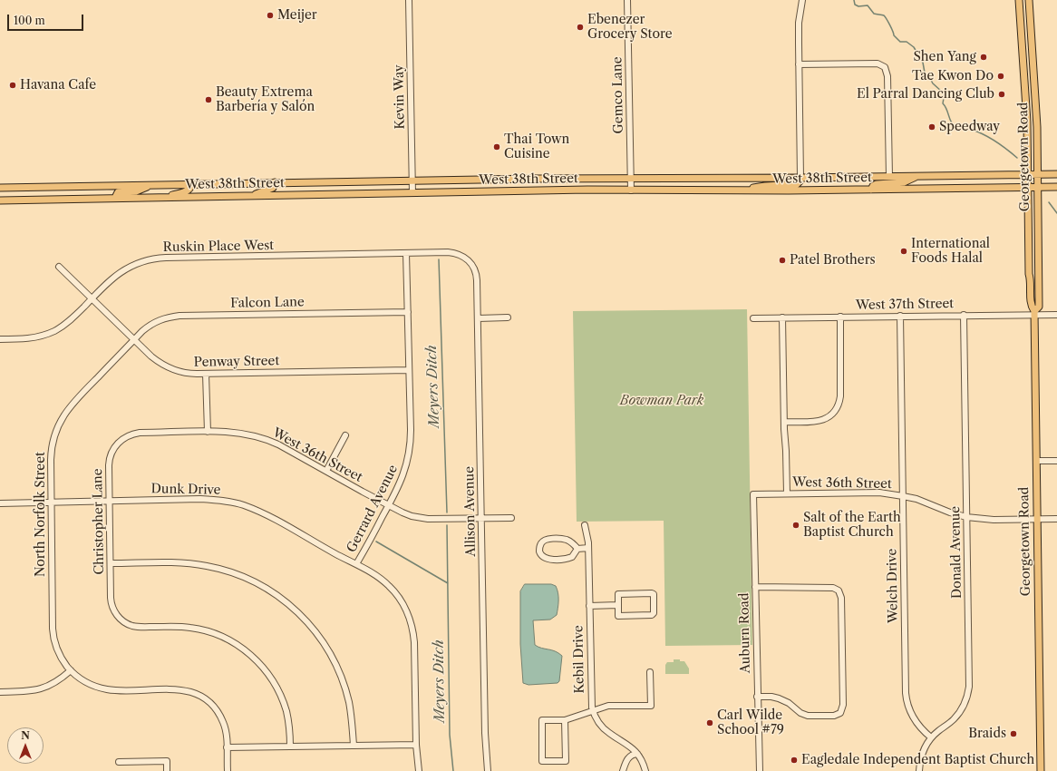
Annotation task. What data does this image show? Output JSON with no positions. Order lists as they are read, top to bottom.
{
  "streets": {
    "main road": ["Georgetown Road", "West 38th Street"],
    "street": [
      "Gemco Lane",
      "Kevin Way",
      "Ruskin Place West",
      "Falcon Lane",
      "West 37th Street",
      "Penway Street",
      "West 36th Street",
      "Dunk Drive",
      "Gerrard Avenue",
      "Allison Avenue",
      "North Norfolk Street",
      "Christopher Lane",
      "Donald Avenue",
      "Welch Drive",
      "Auburn Road",
      "Kebil Drive"
    ]
  },
  "crossings": [
    ["Gemco Lane", "West 38th Street"],
    ["Kevin Way", "West 38th Street"],
    ["Georgetown Road", "West 38th Street"],
    ["Georgetown Road", "West 37th Street"],
    ["Georgetown Road", "West 36th Street"],
    ["Ruskin Place West", "Penway Street"],
    ["Ruskin Place West", "Gerrard Avenue"],
    ["Ruskin Place West", "Allison Avenue"],
    ["Falcon Lane", "Penway Street"],
    ["Falcon Lane", "Gerrard Avenue"],
    ["Falcon Lane", "North Norfolk Street"],
    ["West 37th Street", "Donald Avenue"],
    ["West 37th Street", "Welch Drive"],
    ["Penway Street", "Gerrard Avenue"],
    ["Penway Street", "North Norfolk Street"],
    ["West 36th Street", "Gerrard Avenue"],
    ["West 36th Street", "Allison Avenue"],
    ["West 36th Street", "Christopher Lane"],
    ["West 36th Street", "Donald Avenue"],
    ["West 36th Street", "Welch Drive"],
    ["West 36th Street", "Auburn Road"],
    ["Dunk Drive", "Gerrard Avenue"],
    ["Dunk Drive", "North Norfolk Street"],
    ["Dunk Drive", "Christopher Lane"],
    ["Donald Avenue", "Welch Drive"]
  ],
  "water": ["Meyers Ditch"],
  "parks": ["Bowman Park"],
  "places": [
    "Meijer",
    "Ebenezer Grocery Store",
    "Shen Yang",
    "Tae Kwon Do",
    "Havana Cafe",
    "El Parral Dancing Club",
    "Beauty Extrema Barbería y Salón",
    "Speedway",
    "Thai Town Cuisine",
    "International Foods Halal",
    "Patel Brothers",
    "Salt of the Earth Baptist Church",
    "Carl Wilde School #79",
    "Braids",
    "Eagledale Independent Baptist Church"
  ],
  "scale_bar": "100 m",
  "north": "top"
}
